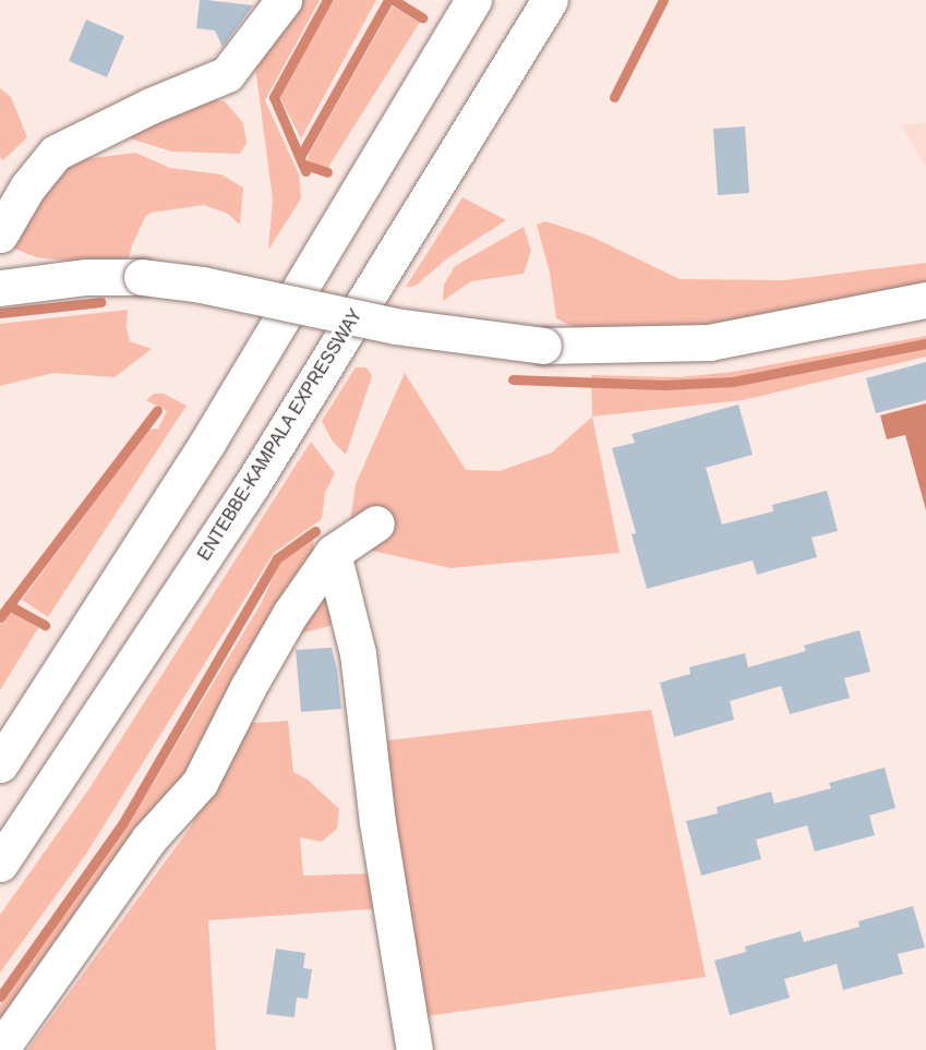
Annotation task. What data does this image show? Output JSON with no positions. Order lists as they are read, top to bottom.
{
  "streets": {
    "main road": ["ENTEBBE-KAMPALA EXPRESSWAY"]
  }
}
